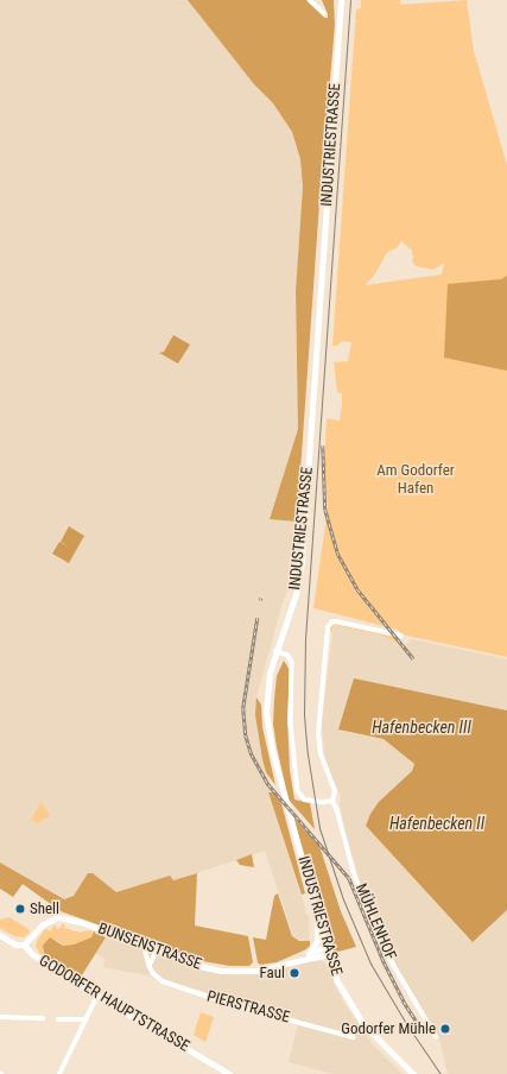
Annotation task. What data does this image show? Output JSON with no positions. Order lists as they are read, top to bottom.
{
  "streets": {
    "main road": ["INDUSTRIESTRASSE", "BUNSENSTRASSE", "GODORFER HAUPTSTRASSE"],
    "street": ["MÜHLENHOF", "PIERSTRASSE"]
  },
  "crossings": [
    ["INDUSTRIESTRASSE", "BUNSENSTRASSE"],
    ["BUNSENSTRASSE", "GODORFER HAUPTSTRASSE"]
  ],
  "water": ["Hafenbecken III", "Hafenbecken II"],
  "parks": ["Am Godorfer Hafen"],
  "places": ["Shell", "Faul", "Godorfer Mühle"]
}
